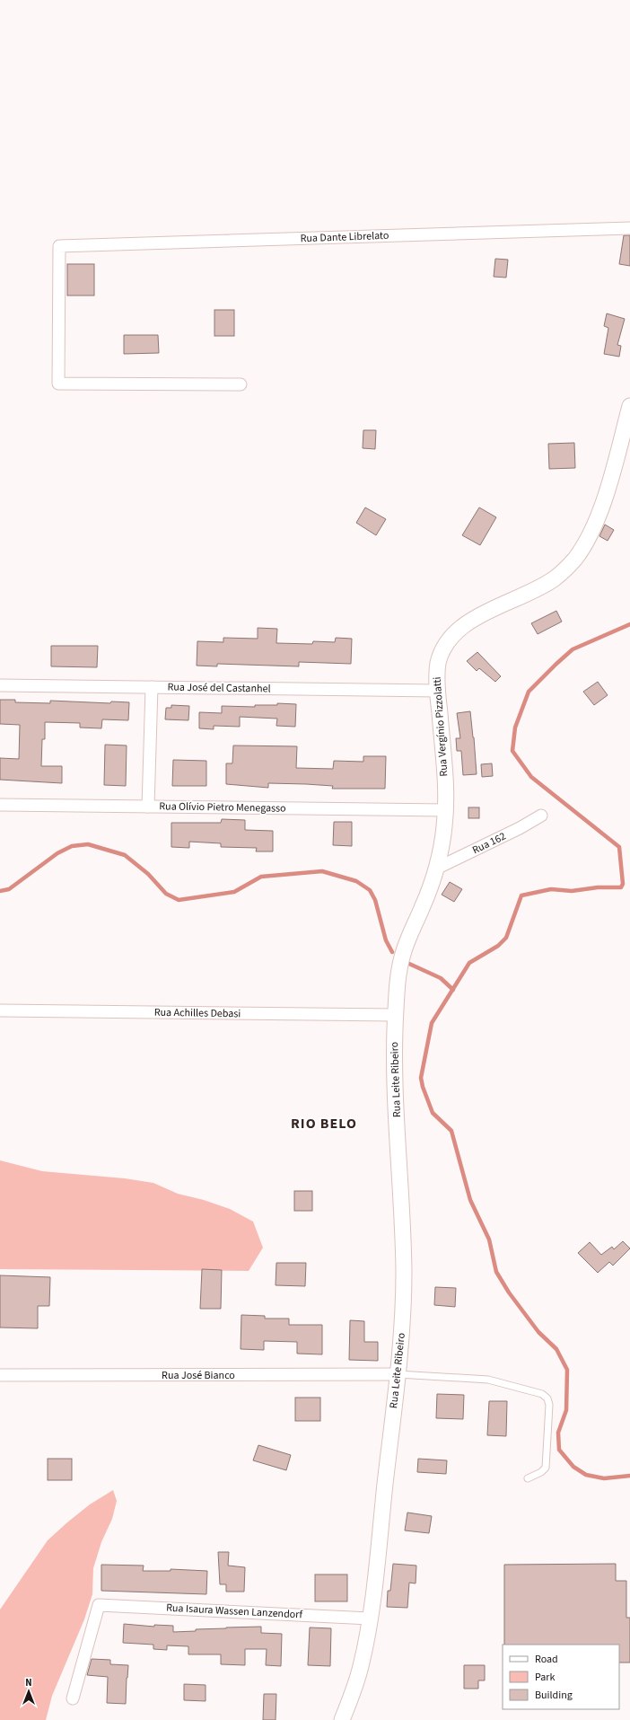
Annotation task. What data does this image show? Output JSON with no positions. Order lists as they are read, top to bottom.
{
  "streets": {
    "street": [
      "Rua Dante Librelato",
      "Rua José del Castanhel",
      "Rua Vergínio Pizzolatti",
      "Rua Olívio Pietro Menegasso",
      "Rua 162",
      "Rua Achilles Debasi",
      "Rua Leite Ribeiro",
      "Rua José Bianco",
      "Rua Isaura Wassen Lanzendorf"
    ]
  },
  "crossings": [
    ["Rua José del Castanhel", "Rua Vergínio Pizzolatti"],
    ["Rua Vergínio Pizzolatti", "Rua Olívio Pietro Menegasso"],
    ["Rua Vergínio Pizzolatti", "Rua 162"],
    ["Rua Vergínio Pizzolatti", "Rua Achilles Debasi"],
    ["Rua Vergínio Pizzolatti", "Rua Leite Ribeiro"],
    ["Rua Achilles Debasi", "Rua Leite Ribeiro"],
    ["Rua Leite Ribeiro", "Rua José Bianco"],
    ["Rua Leite Ribeiro", "Rua Isaura Wassen Lanzendorf"]
  ],
  "districts": ["RIO BELO"],
  "legend": ["Road", "Park", "Building"],
  "north": "top"
}
